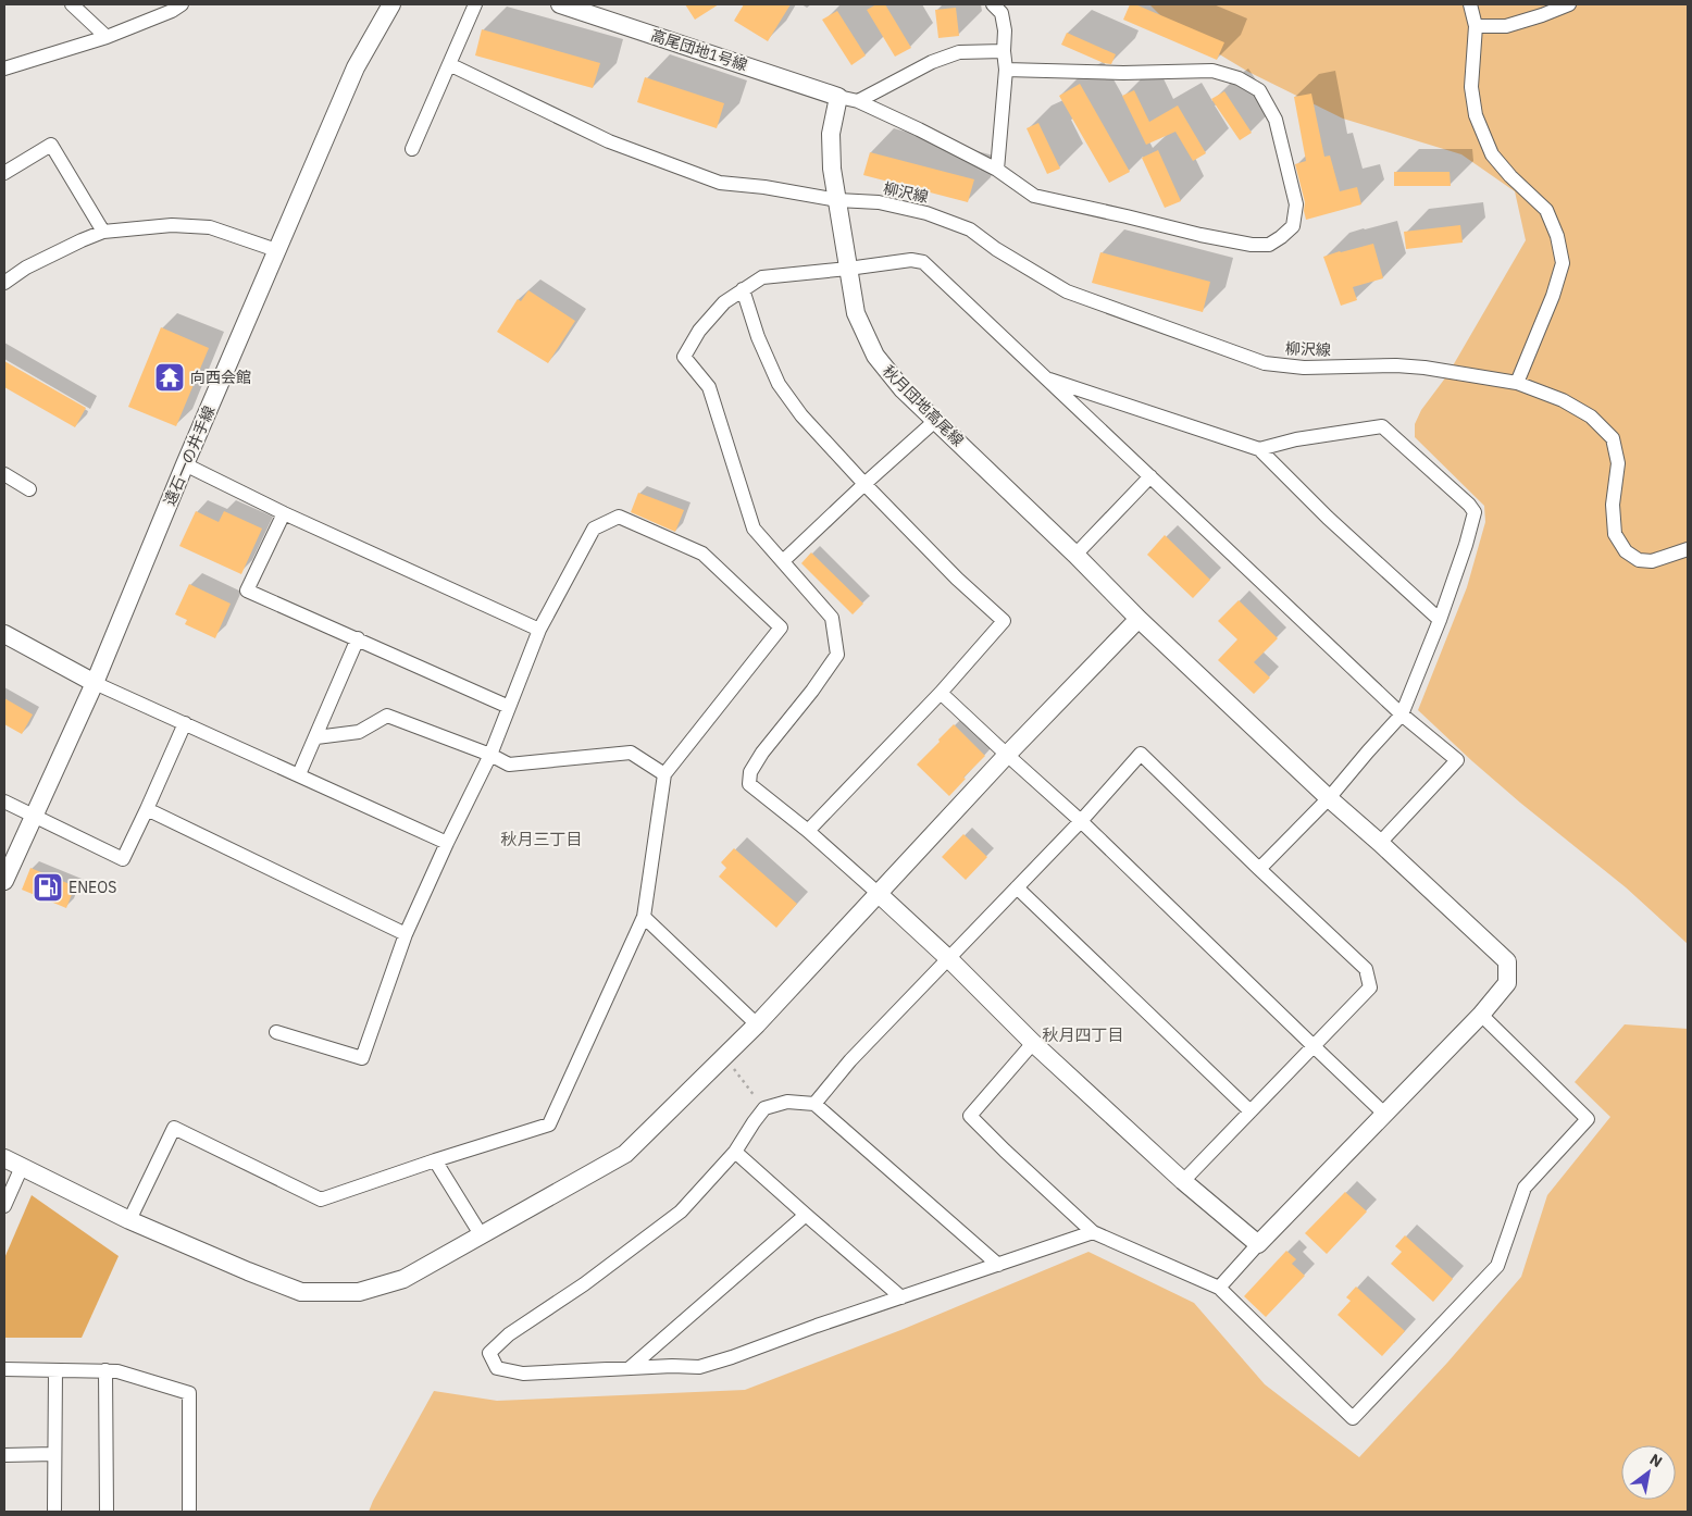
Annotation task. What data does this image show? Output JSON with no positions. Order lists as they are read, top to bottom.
{
  "streets": {
    "street": [
      "高尾団地1号線",
      "柳沢線",
      "秋月団地高尾線",
      "遠石一の井手線"
    ]
  },
  "crossings": [
    ["高尾団地1号線", "秋月団地高尾線"],
    ["柳沢線", "秋月団地高尾線"]
  ],
  "districts": ["秋月三丁目", "秋月四丁目"],
  "places": {
    "temple": ["向西会館"],
    "fuel station": ["ENEOS"]
  },
  "north": "top right"
}
